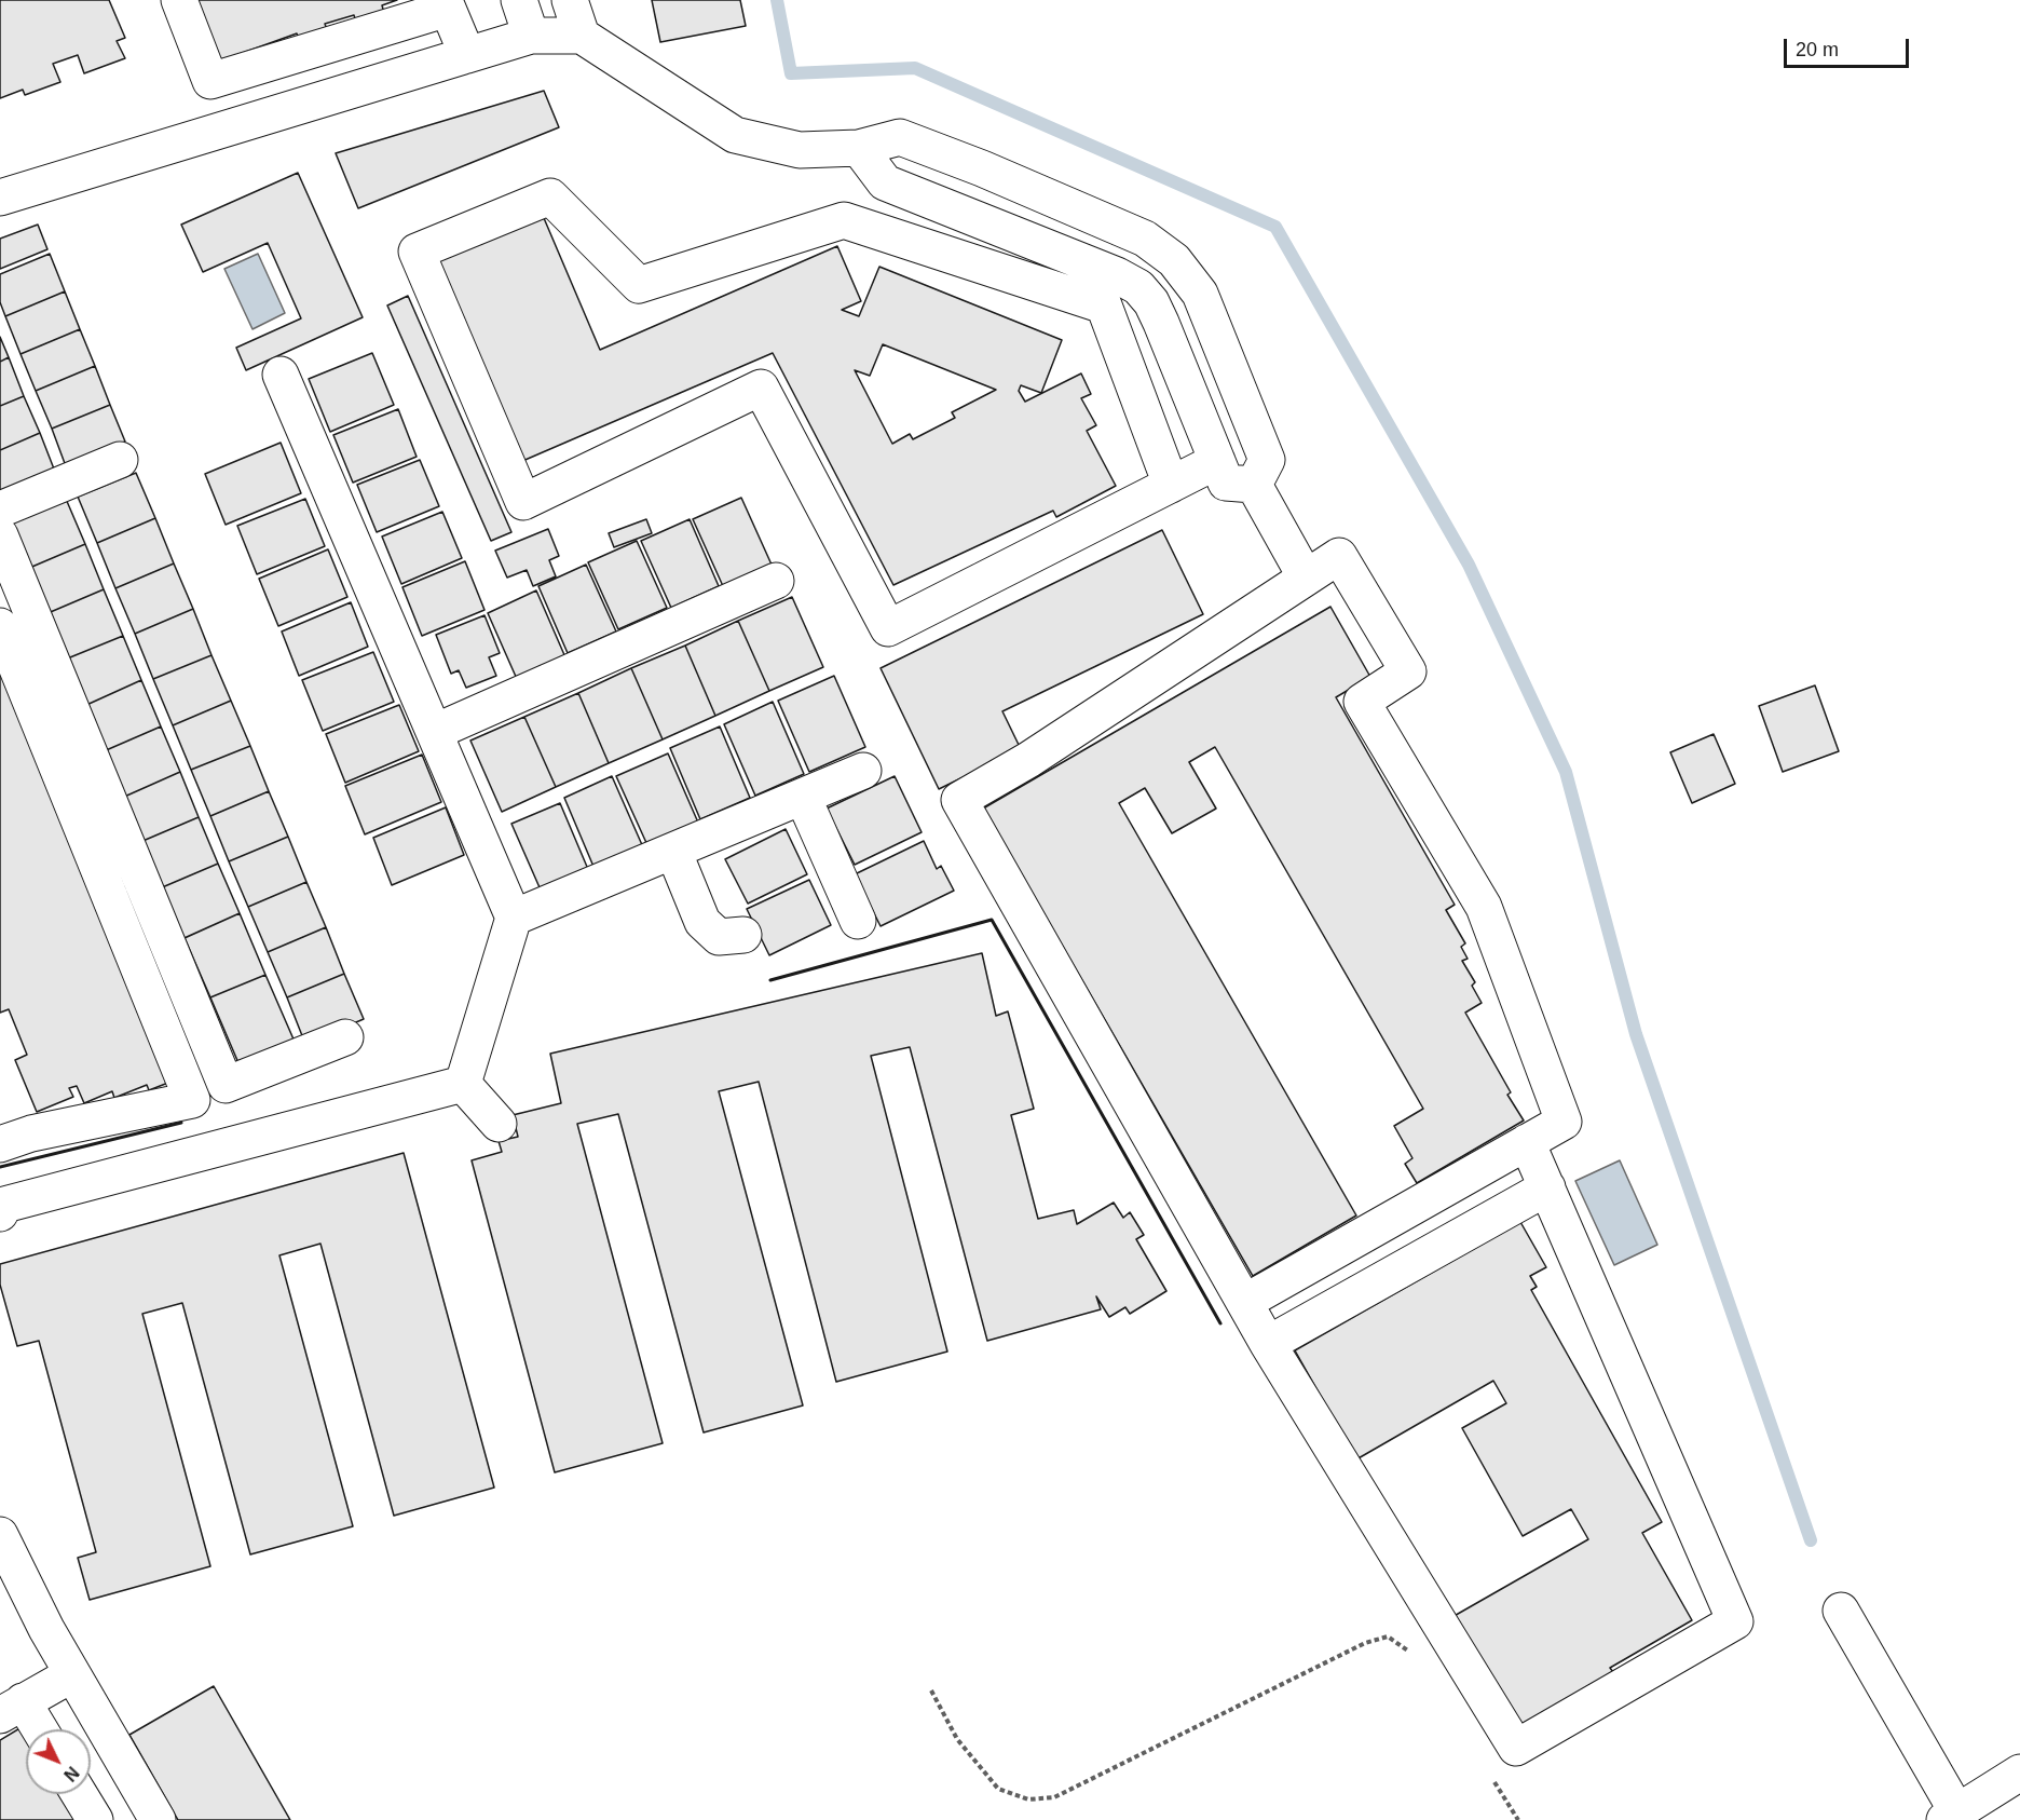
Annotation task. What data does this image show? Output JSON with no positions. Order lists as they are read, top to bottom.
{
  "scale_bar": "20 m",
  "north": "bottom right"
}
